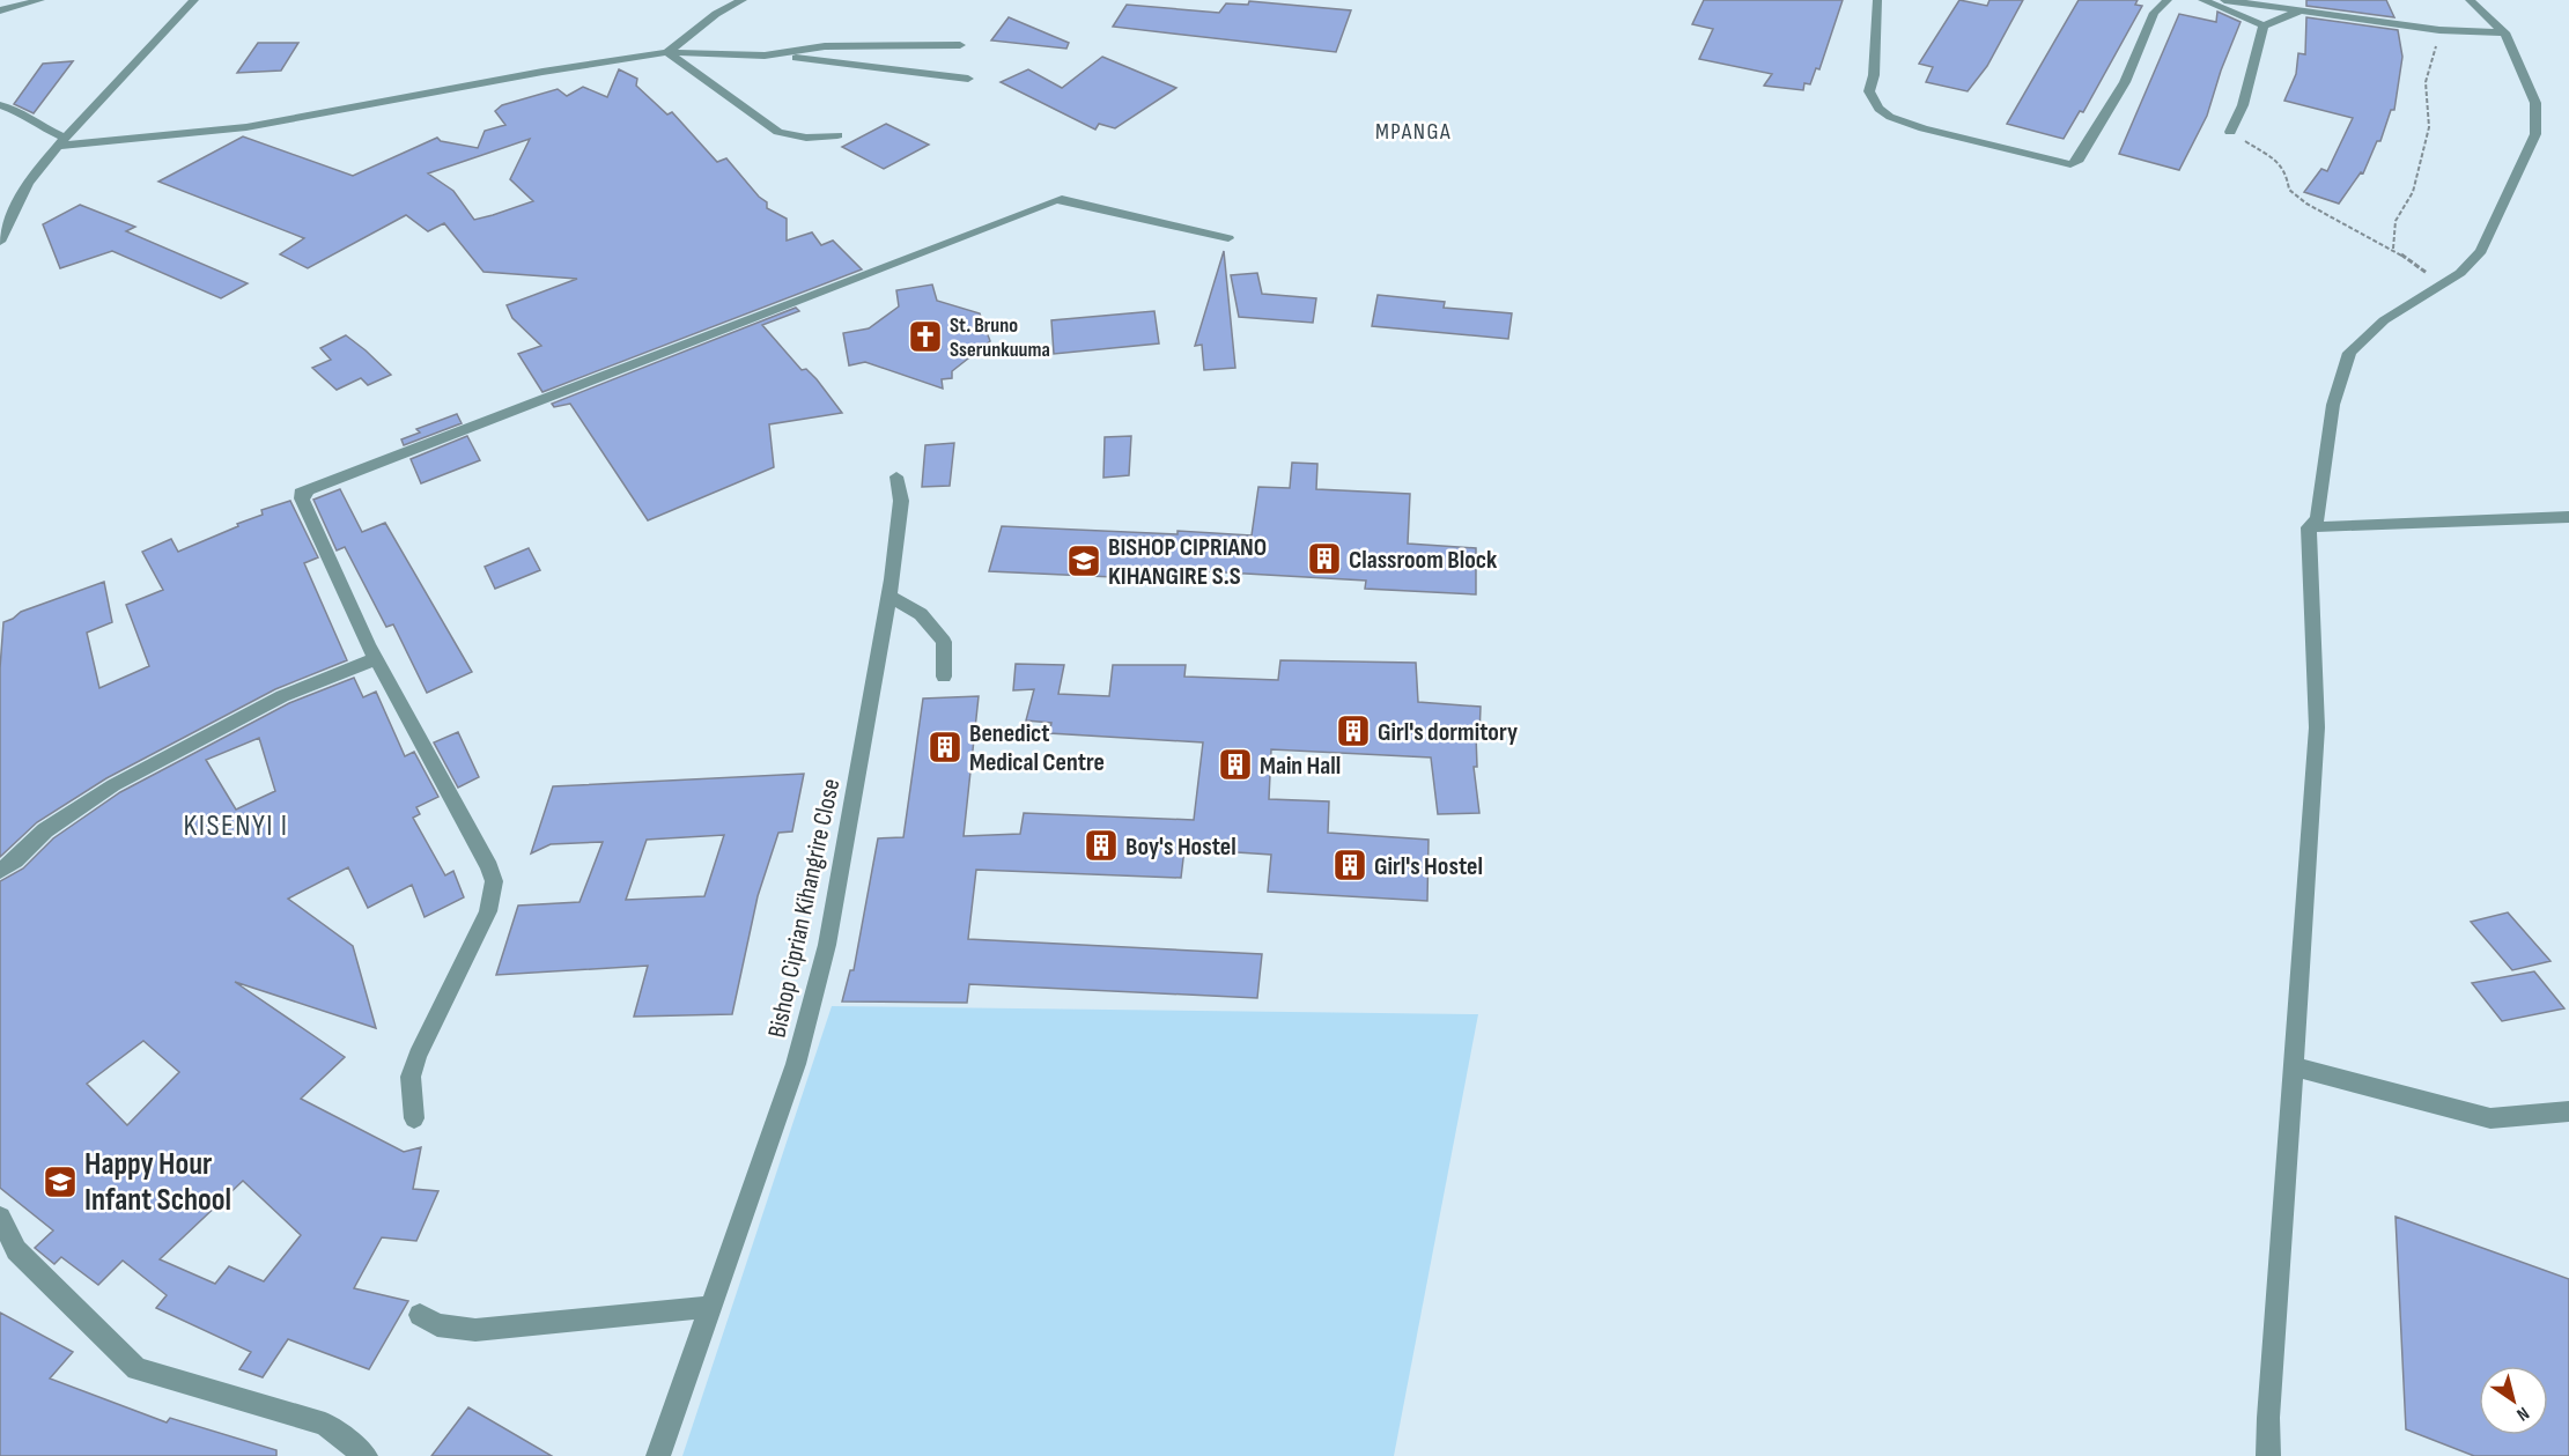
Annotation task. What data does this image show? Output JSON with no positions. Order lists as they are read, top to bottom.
{
  "streets": {
    "street": ["Bishop Ciprian Kihangrire Close"]
  },
  "districts": ["MPANGA", "KISENYI I"],
  "places": {
    "church": ["St. Bruno Sserunkuuma"],
    "building": [
      "Classroom Block",
      "Girl's dormitory",
      "Benedict Medical Centre",
      "Main Hall",
      "Boy's Hostel",
      "Girl's Hostel"
    ],
    "school or university": ["BISHOP CIPRIANO KIHANGIRE S.S", "Happy Hour Infant School"]
  },
  "north": "bottom right"
}
